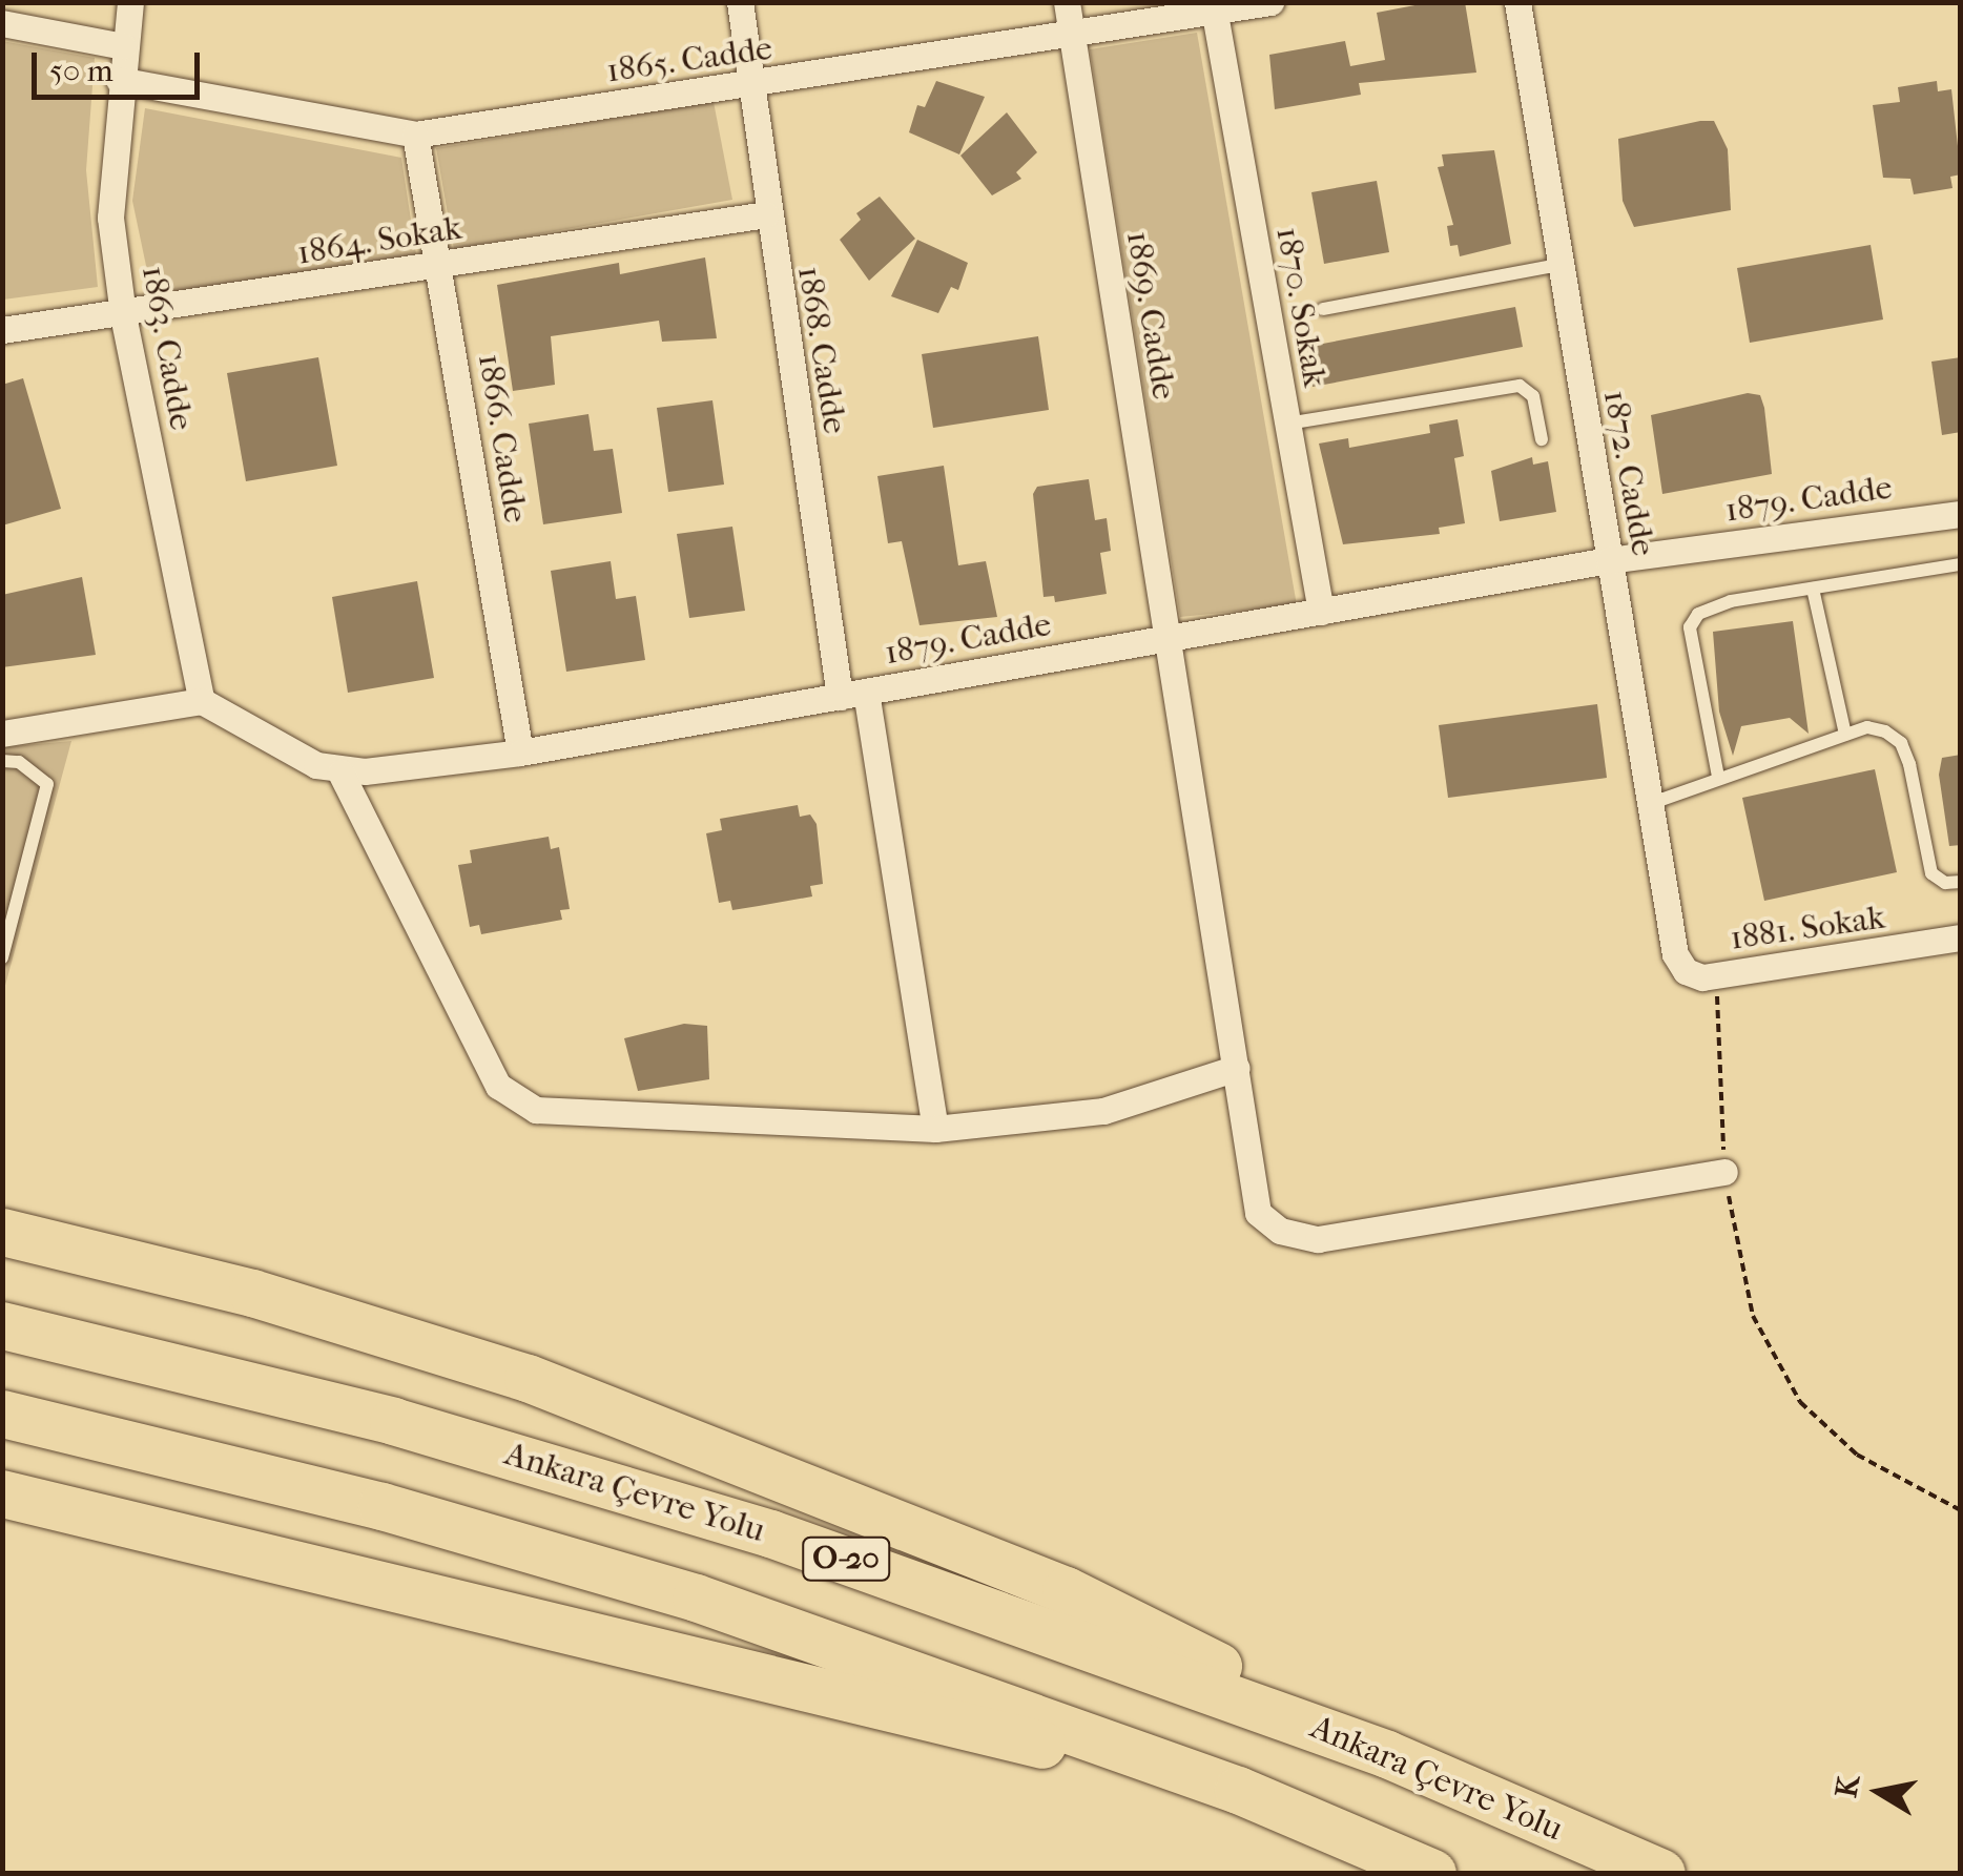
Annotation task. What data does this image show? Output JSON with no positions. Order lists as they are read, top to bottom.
{
  "streets": {
    "highway": ["Ankara Çevre Yolu", "O-20"],
    "street": [
      "1865. Cadde",
      "1864. Sokak",
      "1870. Sokak",
      "1869. Cadde",
      "1863. Cadde",
      "1868. Cadde",
      "1866. Cadde",
      "1872. Cadde",
      "1879. Cadde",
      "1881. Sokak"
    ]
  },
  "crossings": [
    ["1865. Cadde", "1870. Sokak"],
    ["1865. Cadde", "1869. Cadde"],
    ["1865. Cadde", "1863. Cadde"],
    ["1865. Cadde", "1868. Cadde"],
    ["1865. Cadde", "1866. Cadde"],
    ["1864. Sokak", "1863. Cadde"],
    ["1864. Sokak", "1868. Cadde"],
    ["1864. Sokak", "1866. Cadde"],
    ["1870. Sokak", "1879. Cadde"],
    ["1869. Cadde", "1879. Cadde"],
    ["1868. Cadde", "1879. Cadde"],
    ["1866. Cadde", "1879. Cadde"],
    ["1872. Cadde", "1879. Cadde"],
    ["1872. Cadde", "1881. Sokak"]
  ],
  "scale_bar": "50 m",
  "north": "left"
}
